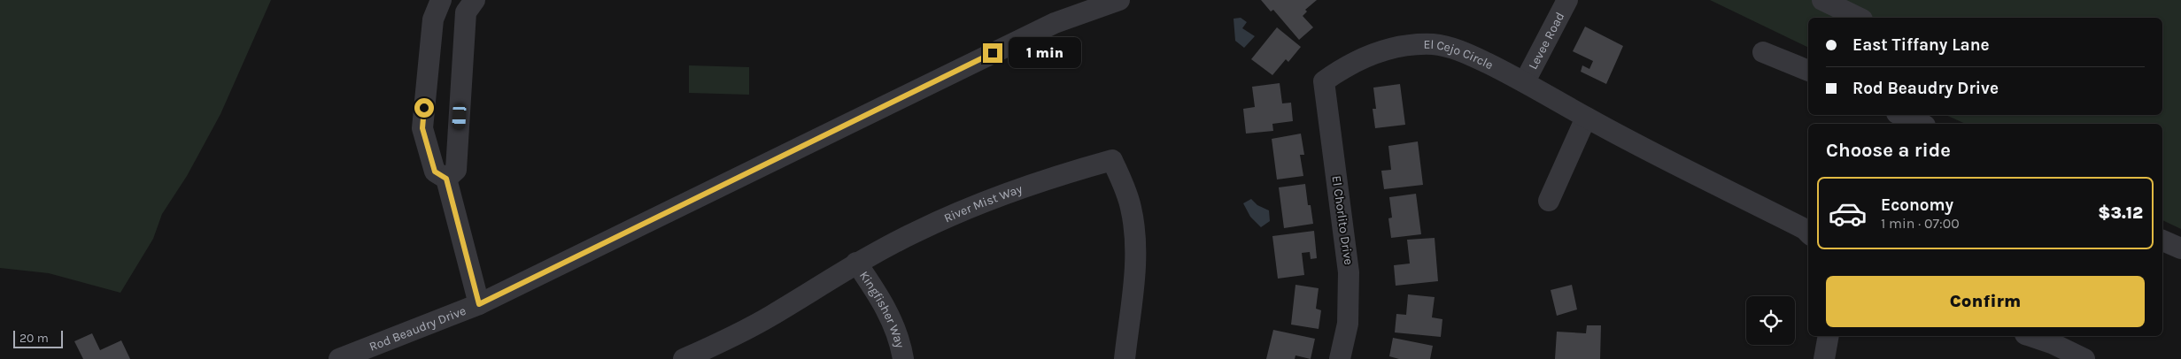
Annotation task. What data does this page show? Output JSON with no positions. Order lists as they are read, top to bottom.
{
  "streets": {
    "street": [
      "Levee Road",
      "El Cejo Circle",
      "River Mist Way",
      "El Chorlito Drive",
      "Kingfisher Way",
      "Rod Beaudry Drive"
    ]
  },
  "crossings": [
    ["Levee Road", "El Cejo Circle"],
    ["El Cejo Circle", "El Chorlito Drive"],
    ["River Mist Way", "Kingfisher Way"]
  ],
  "scale_bar": "20 m",
  "page": {
    "banner": ["East Tiffany Lane", "Rod Beaudry Drive"],
    "bubble": "1 min",
    "heading": "Choose a ride",
    "list": [
      {
        "name": "Economy",
        "note": "1 min · 07:00",
        "value": "$3.12"
      }
    ],
    "buttons": "Confirm",
    "scale": "20 m"
  }
}
